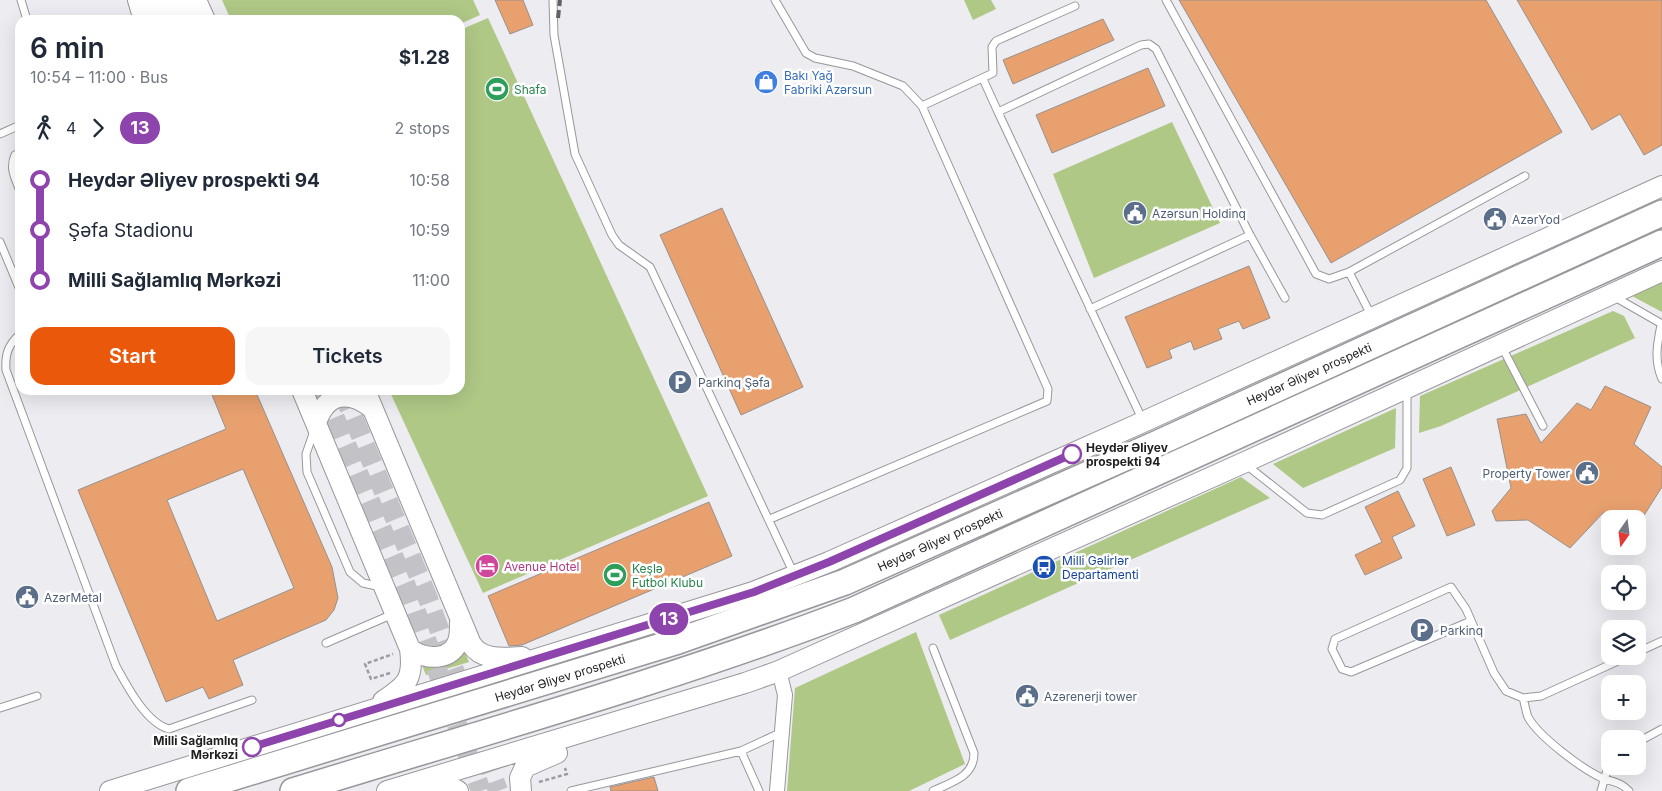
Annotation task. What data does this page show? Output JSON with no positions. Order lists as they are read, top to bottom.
{
  "streets": {
    "highway": ["Heydər Əliyev prospekti"]
  },
  "places": {
    "shop": ["Bakı Yağ Fabriki Azərsun"],
    "sports": ["Shafa", "Keşlə Futbol Klubu"],
    "public building": [
      "Azərsun Holdinq",
      "AzərYod",
      "Property Tower",
      "AzərMetal",
      "Azərenerji tower"
    ],
    "parking": ["Parkinq Şəfa", "Parkinq"],
    "other": ["Heydər Əliyev prospekti 94", "Milli Sağlamlıq Mərkəzi"],
    "hotel": ["Avenue Hotel"],
    "bus stop": ["Milli Gəlirlər Departamenti"]
  },
  "lines": ["bus line 13"],
  "north": "bottom",
  "page": {
    "on_map": "13",
    "heading": ["6 min", "10:54 – 11:00 · Bus", "$1.28"],
    "legs": ["4", "13", "2 stops"],
    "list": [
      {
        "name": "Heydər Əliyev prospekti 94",
        "value": "10:58"
      },
      {
        "name": "Şəfa Stadionu",
        "value": "10:59"
      },
      {
        "name": "Milli Sağlamlıq Mərkəzi",
        "value": "11:00"
      }
    ],
    "buttons": ["Start", "Tickets"],
    "map_buttons": ["+", "−"]
  }
}
